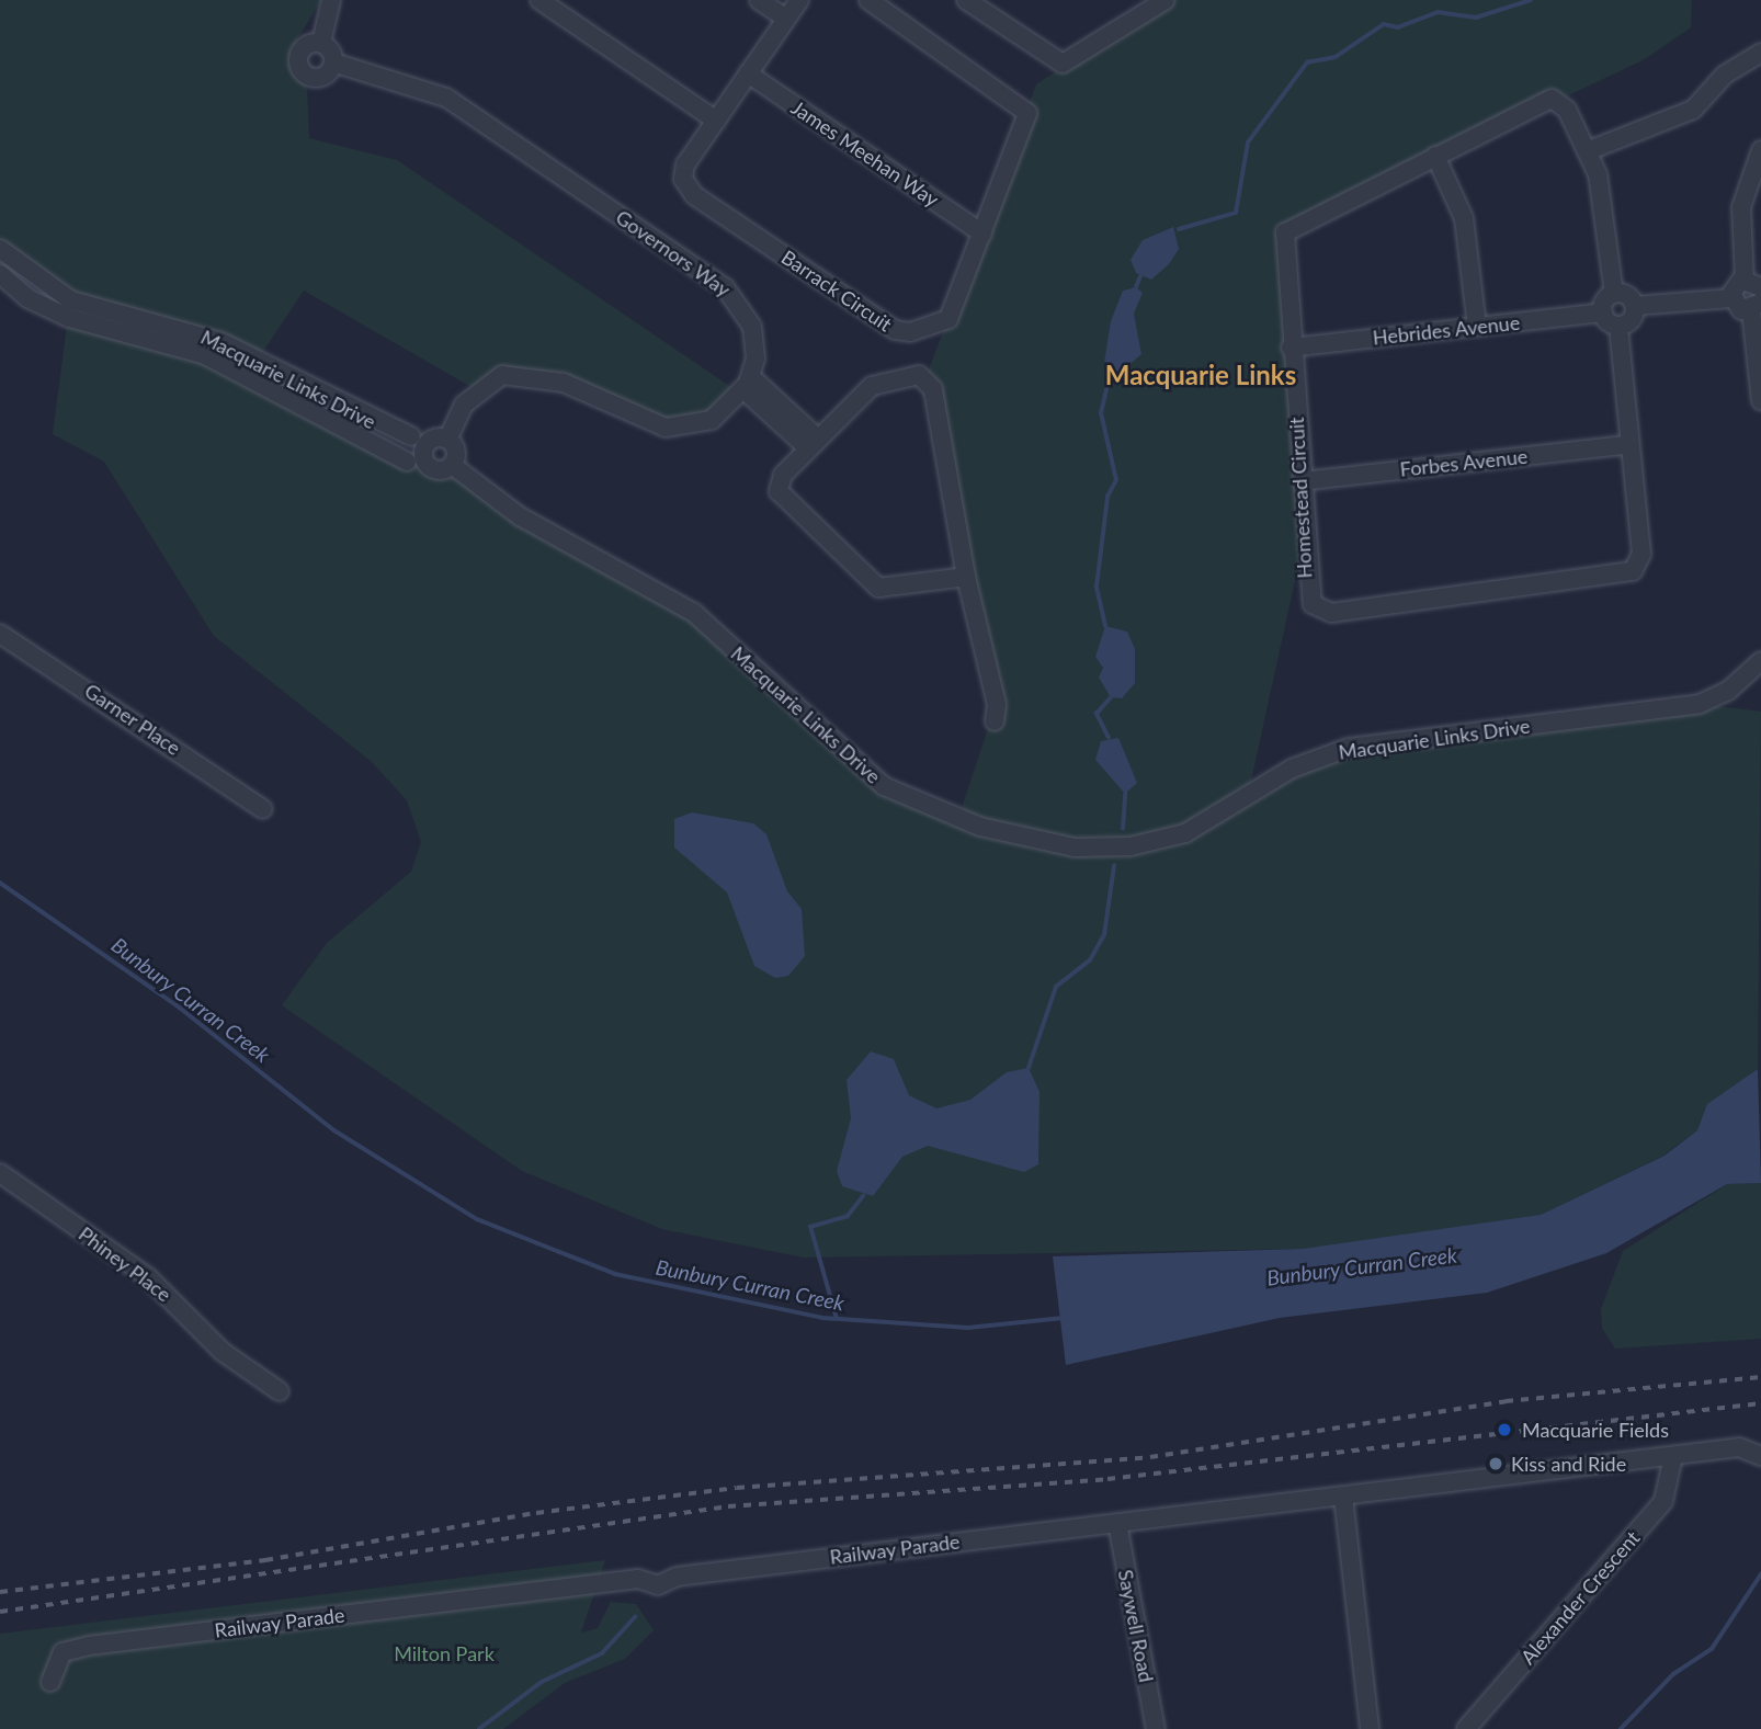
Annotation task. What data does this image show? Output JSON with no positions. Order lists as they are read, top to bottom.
{
  "streets": {
    "street": [
      "James Meehan Way",
      "Governors Way",
      "Barrack Circuit",
      "Hebrides Avenue",
      "Macquarie Links Drive",
      "Forbes Avenue",
      "Homestead Circuit",
      "Garner Place",
      "Phiney Place",
      "Railway Parade",
      "Alexander Crescent",
      "Saywell Road"
    ]
  },
  "crossings": [
    ["James Meehan Way", "Barrack Circuit"],
    ["Hebrides Avenue", "Homestead Circuit"],
    ["Forbes Avenue", "Homestead Circuit"],
    ["Railway Parade", "Alexander Crescent"],
    ["Railway Parade", "Saywell Road"]
  ],
  "districts": ["Macquarie Links"],
  "water": ["Bunbury Curran Creek"],
  "parks": ["Milton Park"],
  "places": ["Macquarie Fields", "Kiss and Ride"]
}
